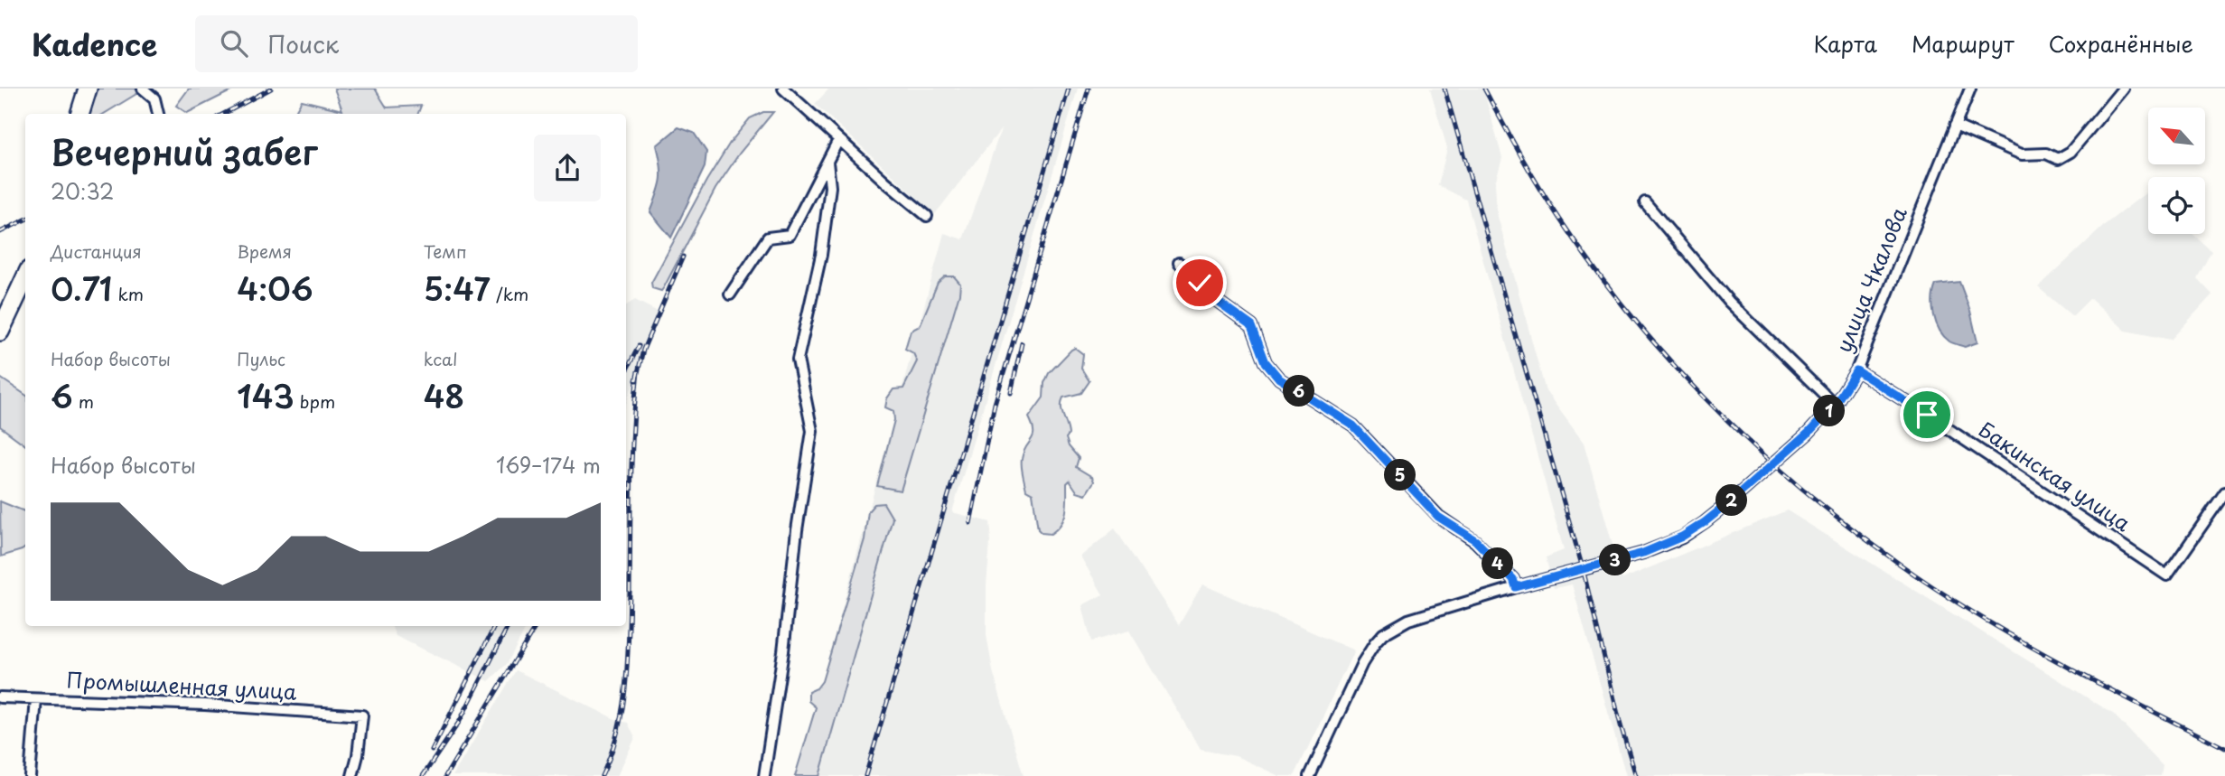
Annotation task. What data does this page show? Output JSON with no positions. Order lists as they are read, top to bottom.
{
  "streets": {
    "street": ["улица Чкалова", "Бакинская улица", "Промышленная улица"]
  },
  "crossings": [
    ["улица Чкалова", "Бакинская улица"]
  ],
  "north": "top left",
  "page": {
    "header": "Kadence",
    "search": "Поиск",
    "nav": ["Карта", "Маршрут", "Сохранённые"],
    "heading": ["Вечерний забег", "20:32"],
    "stats": [
      ["Дистанция", "0.71 km"],
      ["Время", "4:06"],
      ["Темп", "5:47 /km"],
      ["Набор высоты", "6 m"],
      ["Пульс", "143 bpm"],
      ["kcal", "48"]
    ],
    "pins": [
      "6",
      "1",
      "5",
      "2",
      "3",
      "4"
    ],
    "chart": ["Набор высоты", "169–174 m"]
  }
}
